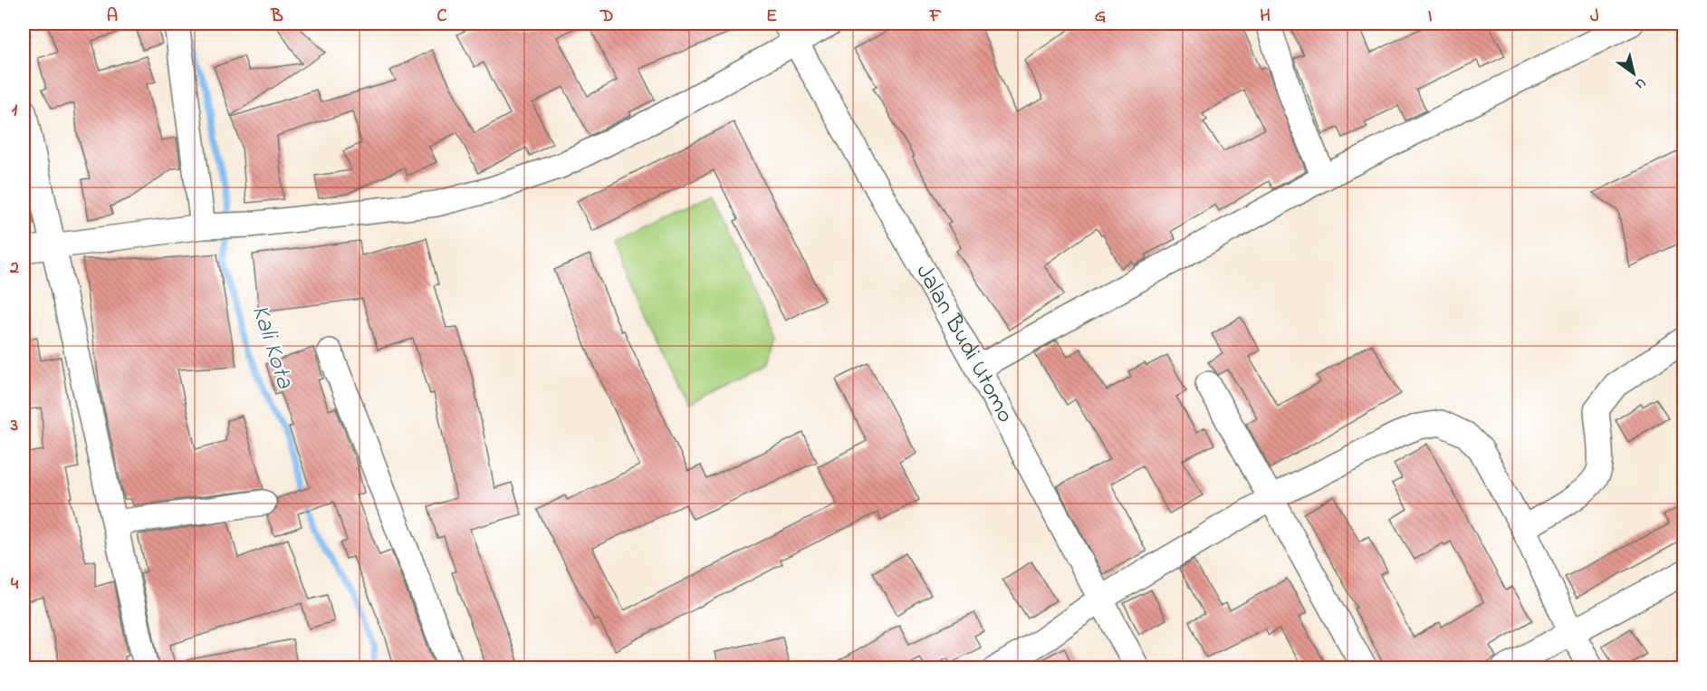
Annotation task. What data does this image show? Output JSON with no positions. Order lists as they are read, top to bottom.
{
  "streets": {
    "street": ["Jalan Budi Utomo"]
  },
  "water": ["Kali Kota"],
  "north": "bottom right",
  "grid": {
    "columns": [
      "A",
      "B",
      "C",
      "D",
      "E",
      "F",
      "G",
      "H",
      "I",
      "J"
    ],
    "rows": [
      "1",
      "2",
      "3",
      "4"
    ]
  }
}
